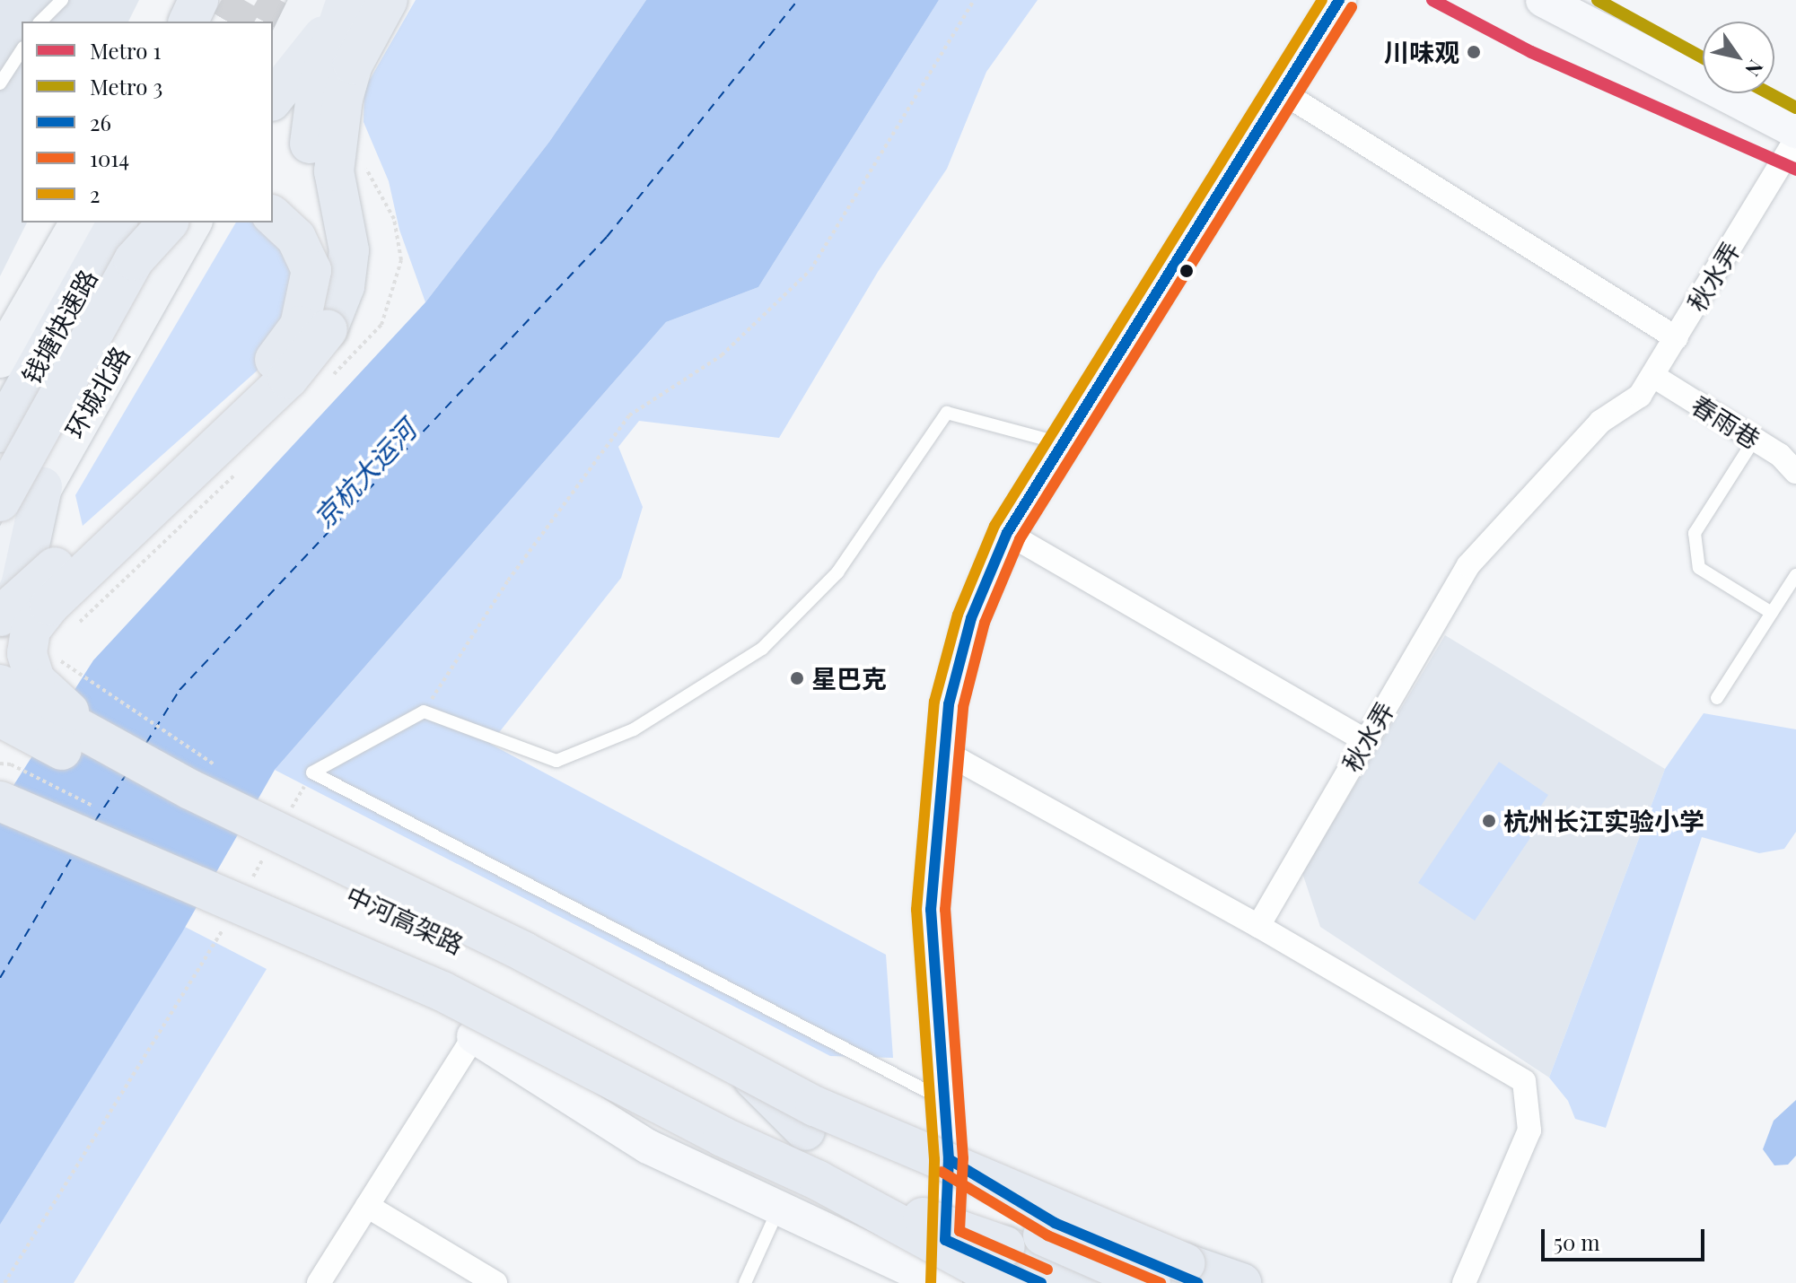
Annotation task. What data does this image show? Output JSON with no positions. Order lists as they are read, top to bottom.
{
  "streets": {
    "highway": ["钱塘快速路", "中河高架路"],
    "main road": ["环城北路"],
    "street": ["秋水弄", "春雨巷"]
  },
  "crossings": [
    ["秋水弄", "春雨巷"]
  ],
  "water": ["京杭大运河"],
  "places": ["川味观", "星巴克", "杭州长江实验小学"],
  "lines": [
    "metro line 1",
    "metro line 3",
    "transit line 26",
    "transit line 2",
    "transit line 1014"
  ],
  "legend": [
    "Metro 1",
    "Metro 3",
    "26",
    "1014",
    "2"
  ],
  "scale_bar": "50 m",
  "north": "bottom right"
}
